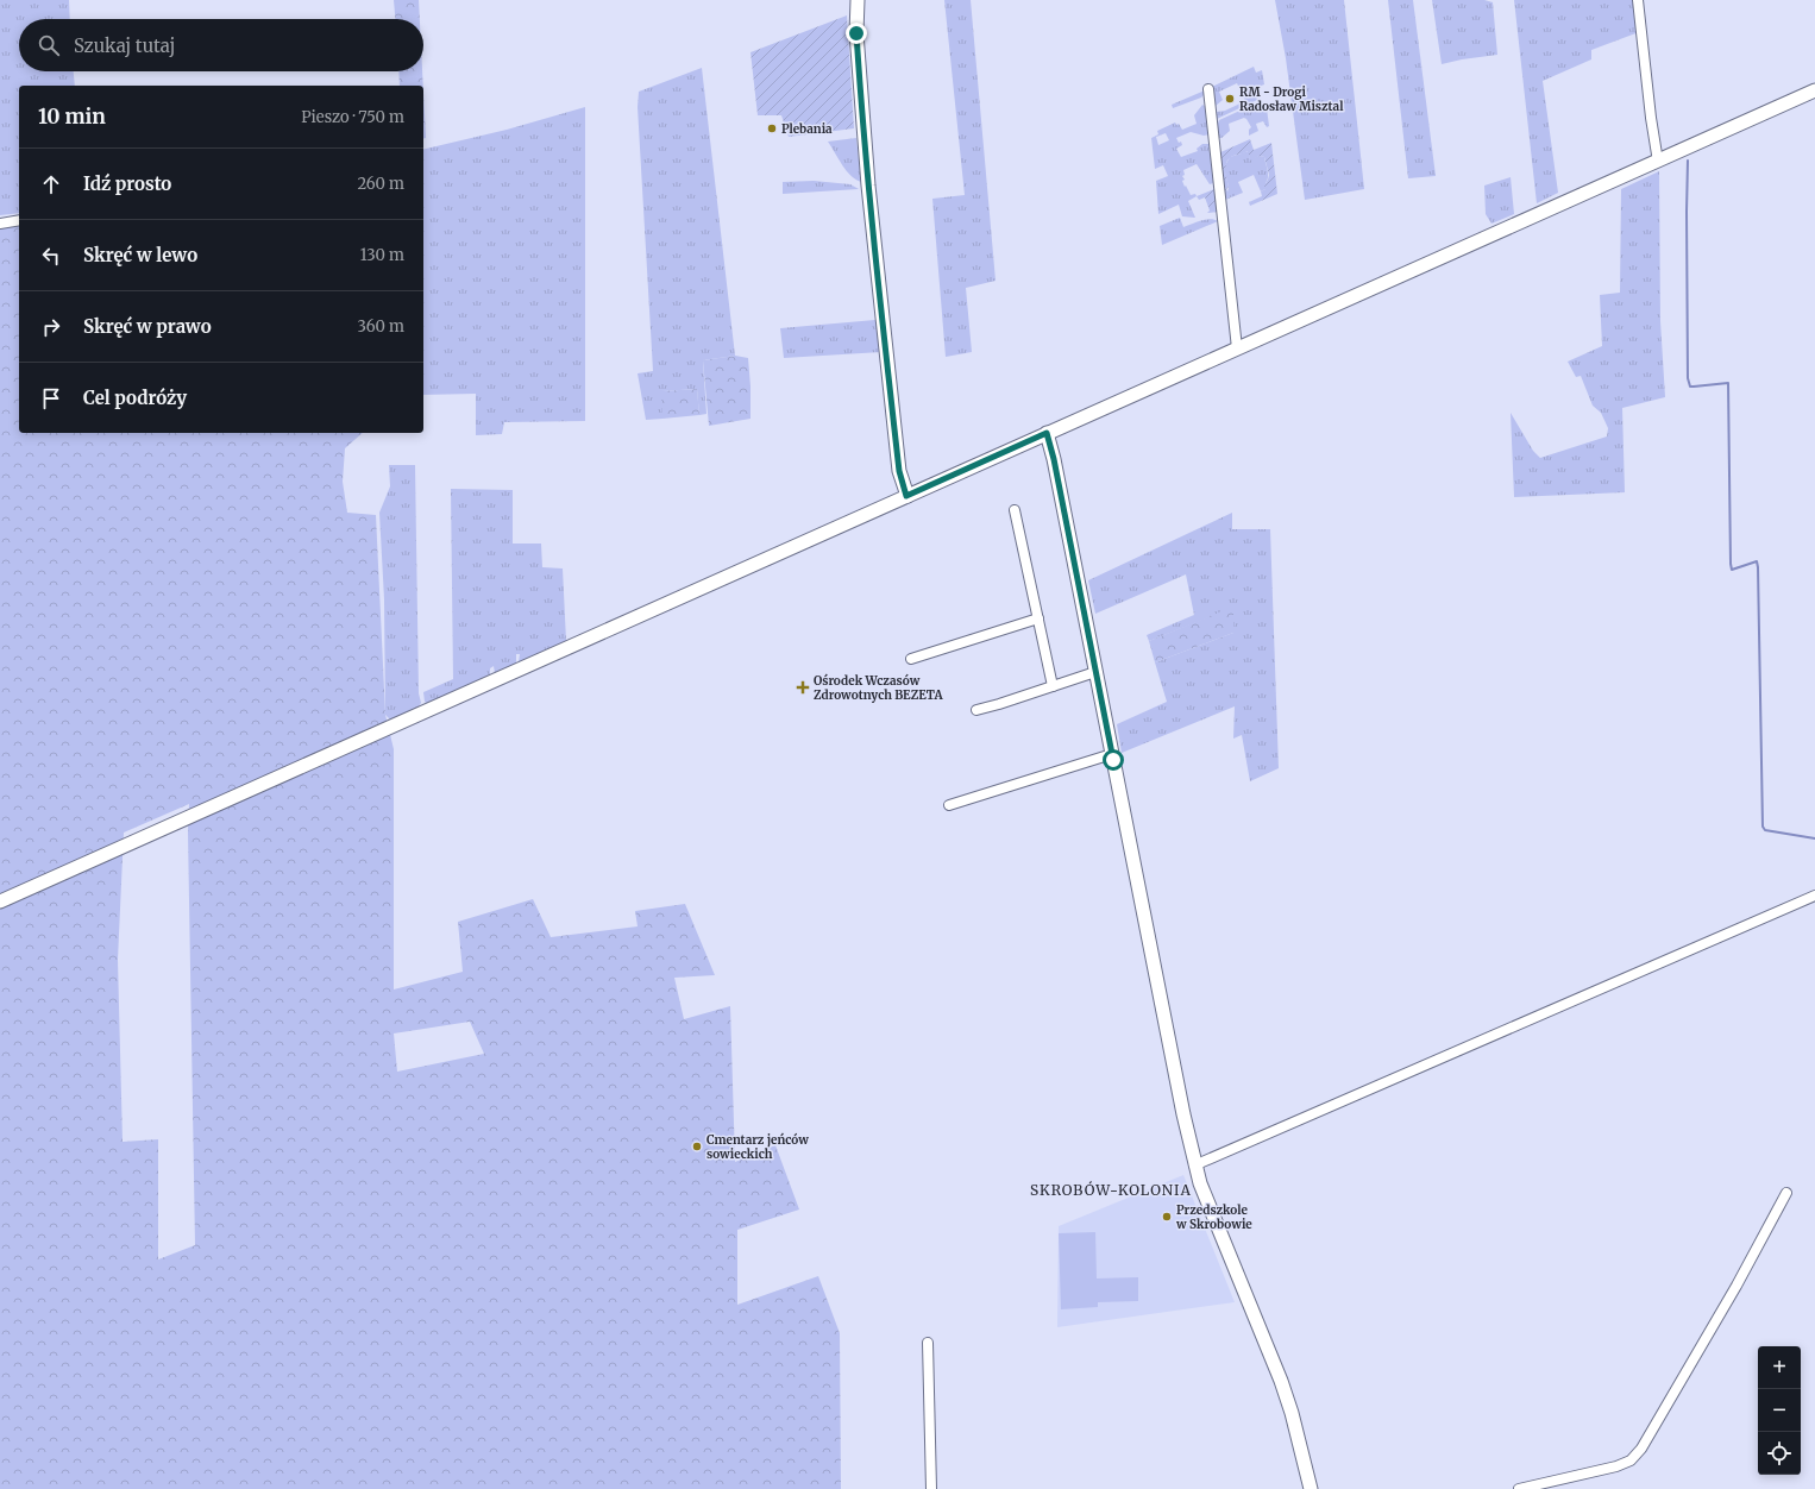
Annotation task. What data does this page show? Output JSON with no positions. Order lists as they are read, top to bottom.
{
  "districts": ["SKROBÓW-KOLONIA"],
  "places": {
    "other": [
      "RM - Drogi Radosław Misztal",
      "Plebania",
      "Cmentarz jeńców sowieckich",
      "Przedszkole w Skrobowie"
    ],
    "health": ["Ośrodek Wczasów Zdrowotnych BEZETA"]
  },
  "page": {
    "search": "Szukaj tutaj",
    "heading": ["10 min", "Pieszo · 750 m"],
    "list": [
      ["Idź prosto", "260 m"],
      ["Skręć w lewo", "130 m"],
      ["Skręć w prawo", "360 m"],
      "Cel podróży"
    ],
    "map_buttons": ["+", "−"]
  }
}
